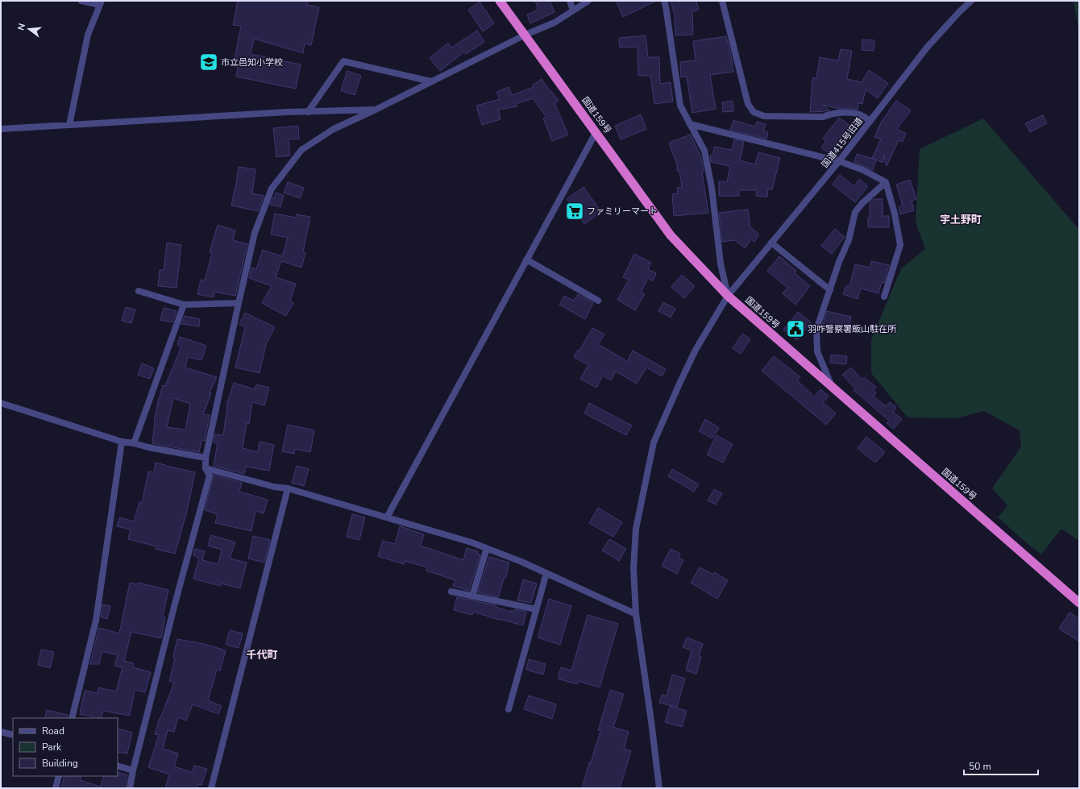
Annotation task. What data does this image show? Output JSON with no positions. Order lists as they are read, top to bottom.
{
  "streets": {
    "highway": ["国道159号"],
    "street": ["国道415号旧道"]
  },
  "crossings": [
    ["国道159号", "国道415号旧道"]
  ],
  "districts": ["宇土野町", "千代町"],
  "places": {
    "school or university": ["市立邑知小学校"],
    "supermarket": ["ファミリーマート"],
    "public building": ["羽咋警察署飯山駐在所"]
  },
  "legend": ["Road", "Park", "Building"],
  "scale_bar": "50 m",
  "north": "left"
}
